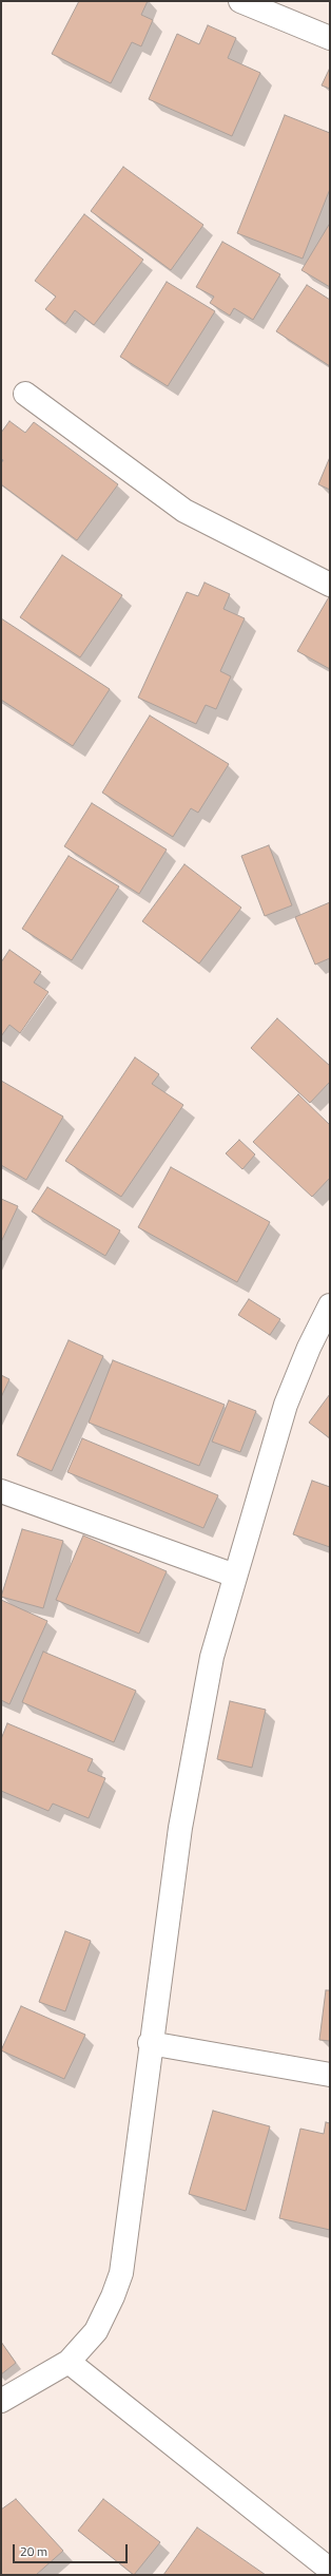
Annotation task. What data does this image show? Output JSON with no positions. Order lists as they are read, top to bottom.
{
  "scale_bar": "20 m"
}
